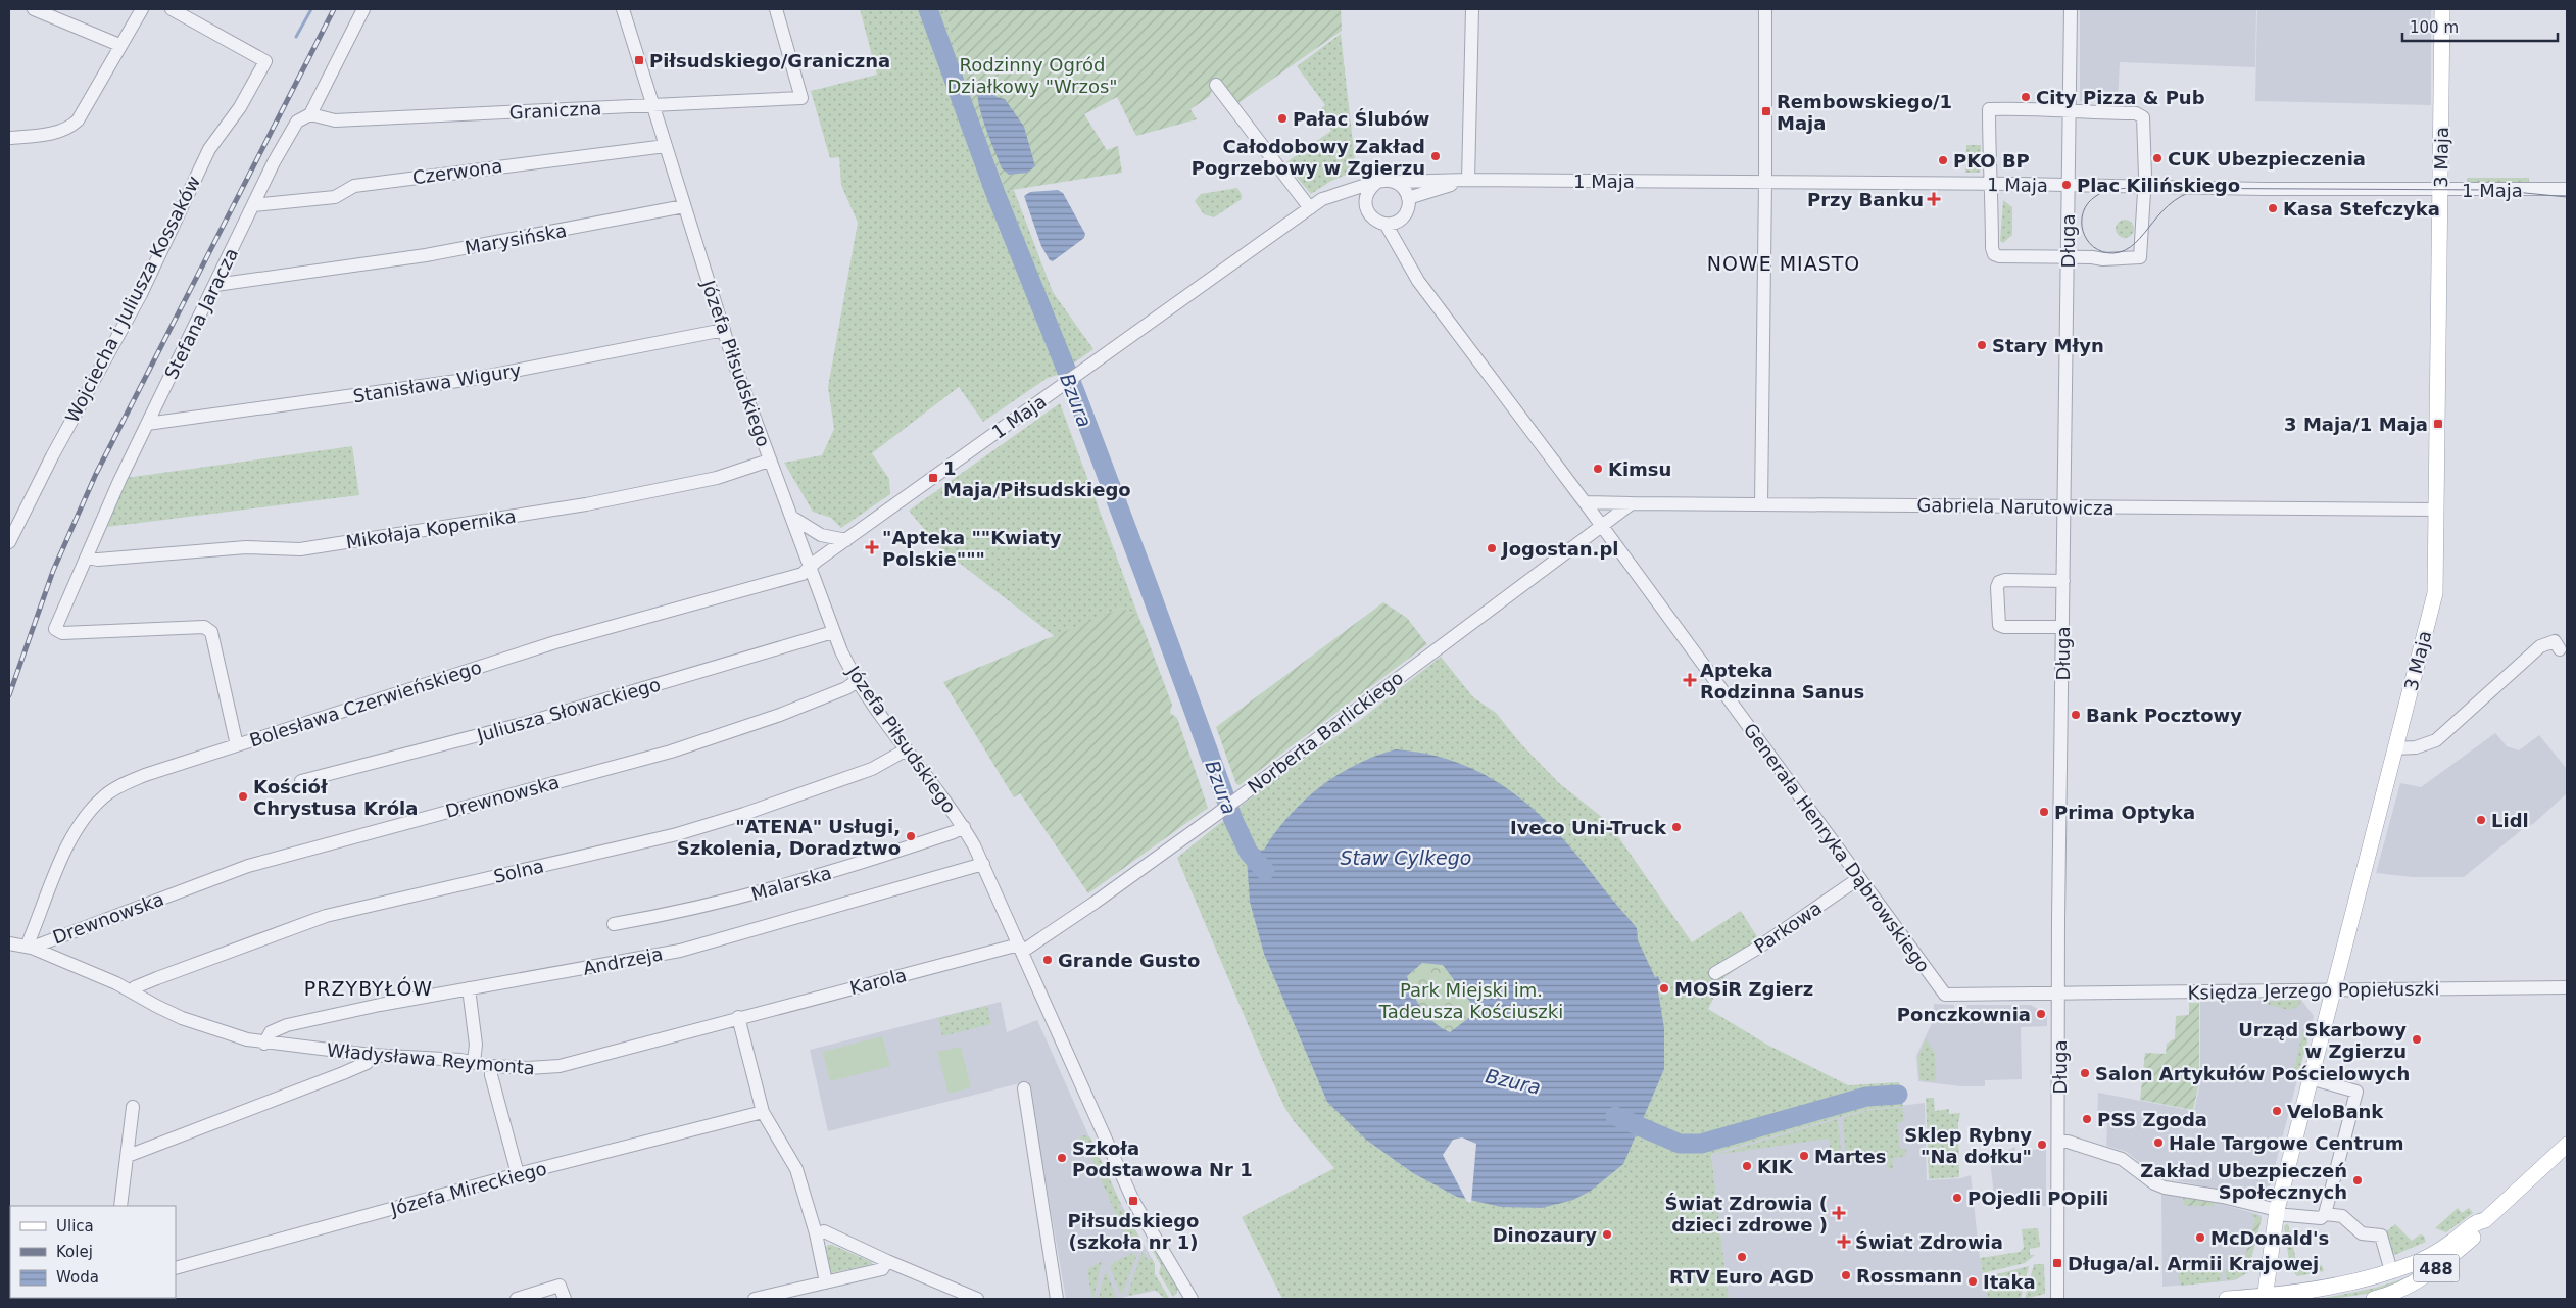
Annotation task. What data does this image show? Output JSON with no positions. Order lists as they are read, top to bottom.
{
  "streets": {
    "main road": ["3 Maja", "488"],
    "street": [
      "Graniczna",
      "Czerwona",
      "1 Maja",
      "Marysińska",
      "Długa",
      "Wojciecha i Juliusza Kossaków",
      "Stefana Jaracza",
      "Józefa Piłsudskiego",
      "Stanisława Wigury",
      "Gabriela Narutowicza",
      "Mikołaja Kopernika",
      "Bolesława Czerwieńskiego",
      "Juliusza Słowackiego",
      "Norberta Barlickiego",
      "Drewnowska",
      "Generała Henryka Dąbrowskiego",
      "Solna",
      "Malarska",
      "Parkowa",
      "Andrzeja",
      "Karola",
      "Księdza Jerzego Popiełuszki",
      "Władysława Reymonta",
      "Józefa Mireckiego"
    ]
  },
  "crossings": [
    ["Graniczna", "Stefana Jaracza"],
    ["Graniczna", "Józefa Piłsudskiego"],
    ["3 Maja", "1 Maja"],
    ["3 Maja", "Gabriela Narutowicza"],
    ["3 Maja", "Księdza Jerzego Popiełuszki"],
    ["3 Maja", "488"],
    ["Czerwona", "Stefana Jaracza"],
    ["Czerwona", "Józefa Piłsudskiego"],
    ["1 Maja", "Długa"],
    ["1 Maja", "Józefa Piłsudskiego"],
    ["1 Maja", "Bolesława Czerwieńskiego"],
    ["1 Maja", "Generała Henryka Dąbrowskiego"],
    ["Marysińska", "Stefana Jaracza"],
    ["Marysińska", "Józefa Piłsudskiego"],
    ["Długa", "Gabriela Narutowicza"],
    ["Długa", "Generała Henryka Dąbrowskiego"],
    ["Długa", "Księdza Jerzego Popiełuszki"],
    ["Stefana Jaracza", "Stanisława Wigury"],
    ["Stefana Jaracza", "Mikołaja Kopernika"],
    ["Stefana Jaracza", "Bolesława Czerwieńskiego"],
    ["Józefa Piłsudskiego", "Stanisława Wigury"],
    ["Józefa Piłsudskiego", "Mikołaja Kopernika"],
    ["Józefa Piłsudskiego", "Bolesława Czerwieńskiego"],
    ["Józefa Piłsudskiego", "Juliusza Słowackiego"],
    ["Józefa Piłsudskiego", "Norberta Barlickiego"],
    ["Józefa Piłsudskiego", "Drewnowska"],
    ["Józefa Piłsudskiego", "Solna"],
    ["Józefa Piłsudskiego", "Malarska"],
    ["Józefa Piłsudskiego", "Andrzeja"],
    ["Józefa Piłsudskiego", "Karola"],
    ["Gabriela Narutowicza", "Generała Henryka Dąbrowskiego"],
    ["Bolesława Czerwieńskiego", "Drewnowska"],
    ["Bolesława Czerwieńskiego", "Władysława Reymonta"],
    ["Norberta Barlickiego", "Generała Henryka Dąbrowskiego"],
    ["Norberta Barlickiego", "Karola"],
    ["Drewnowska", "Władysława Reymonta"],
    ["Generała Henryka Dąbrowskiego", "Parkowa"],
    ["Generała Henryka Dąbrowskiego", "Księdza Jerzego Popiełuszki"],
    ["Solna", "Władysława Reymonta"],
    ["Andrzeja", "Władysława Reymonta"],
    ["Karola", "Władysława Reymonta"]
  ],
  "districts": ["NOWE MIASTO", "PRZYBYŁÓW"],
  "water": ["Bzura", "Staw Cylkego"],
  "parks": ["Rodzinny Ogród Działkowy \"Wrzos\"", "Park Miejski im. Tadeusza Kościuszki"],
  "places": {
    "transit": [
      "Piłsudskiego/Graniczna",
      "Rembowskiego/1 Maja",
      "3 Maja/1 Maja",
      "1 Maja/Piłsudskiego",
      "Piłsudskiego (szkoła nr 1)",
      "Długa/al. Armii Krajowej"
    ],
    "other": [
      "City Pizza & Pub",
      "Pałac Ślubów",
      "Całodobowy Zakład Pogrzebowy w Zgierzu",
      "CUK Ubezpieczenia",
      "PKO BP",
      "Plac Kilińskiego",
      "Kasa Stefczyka",
      "Stary Młyn",
      "Kimsu",
      "Jogostan.pl",
      "Bank Pocztowy",
      "Kościół Chrystusa Króla",
      "Prima Optyka",
      "Lidl",
      "Iveco Uni-Truck",
      "\"ATENA\" Usługi, Szkolenia, Doradztwo",
      "Grande Gusto",
      "MOSiR Zgierz",
      "Ponczkownia",
      "Urząd Skarbowy w Zgierzu",
      "Salon Artykułów Pościelowych",
      "VeloBank",
      "PSS Zgoda",
      "Hale Targowe Centrum",
      "Sklep Rybny \"Na dołku\"",
      "Martes",
      "Szkoła Podstawowa Nr 1",
      "KIK",
      "Zakład Ubezpieczeń Społecznych",
      "POjedli POpili",
      "Dinozaury",
      "McDonald's",
      "RTV Euro AGD",
      "Rossmann",
      "Itaka"
    ],
    "health": [
      "Przy Banku",
      "\"Apteka \"\"Kwiaty Polskie\"\"\"",
      "Apteka Rodzinna Sanus",
      "Świat Zdrowia ( dzieci zdrowe )",
      "Świat Zdrowia"
    ]
  },
  "legend": ["Ulica", "Kolej", "Woda"],
  "scale_bar": "100 m"
}
